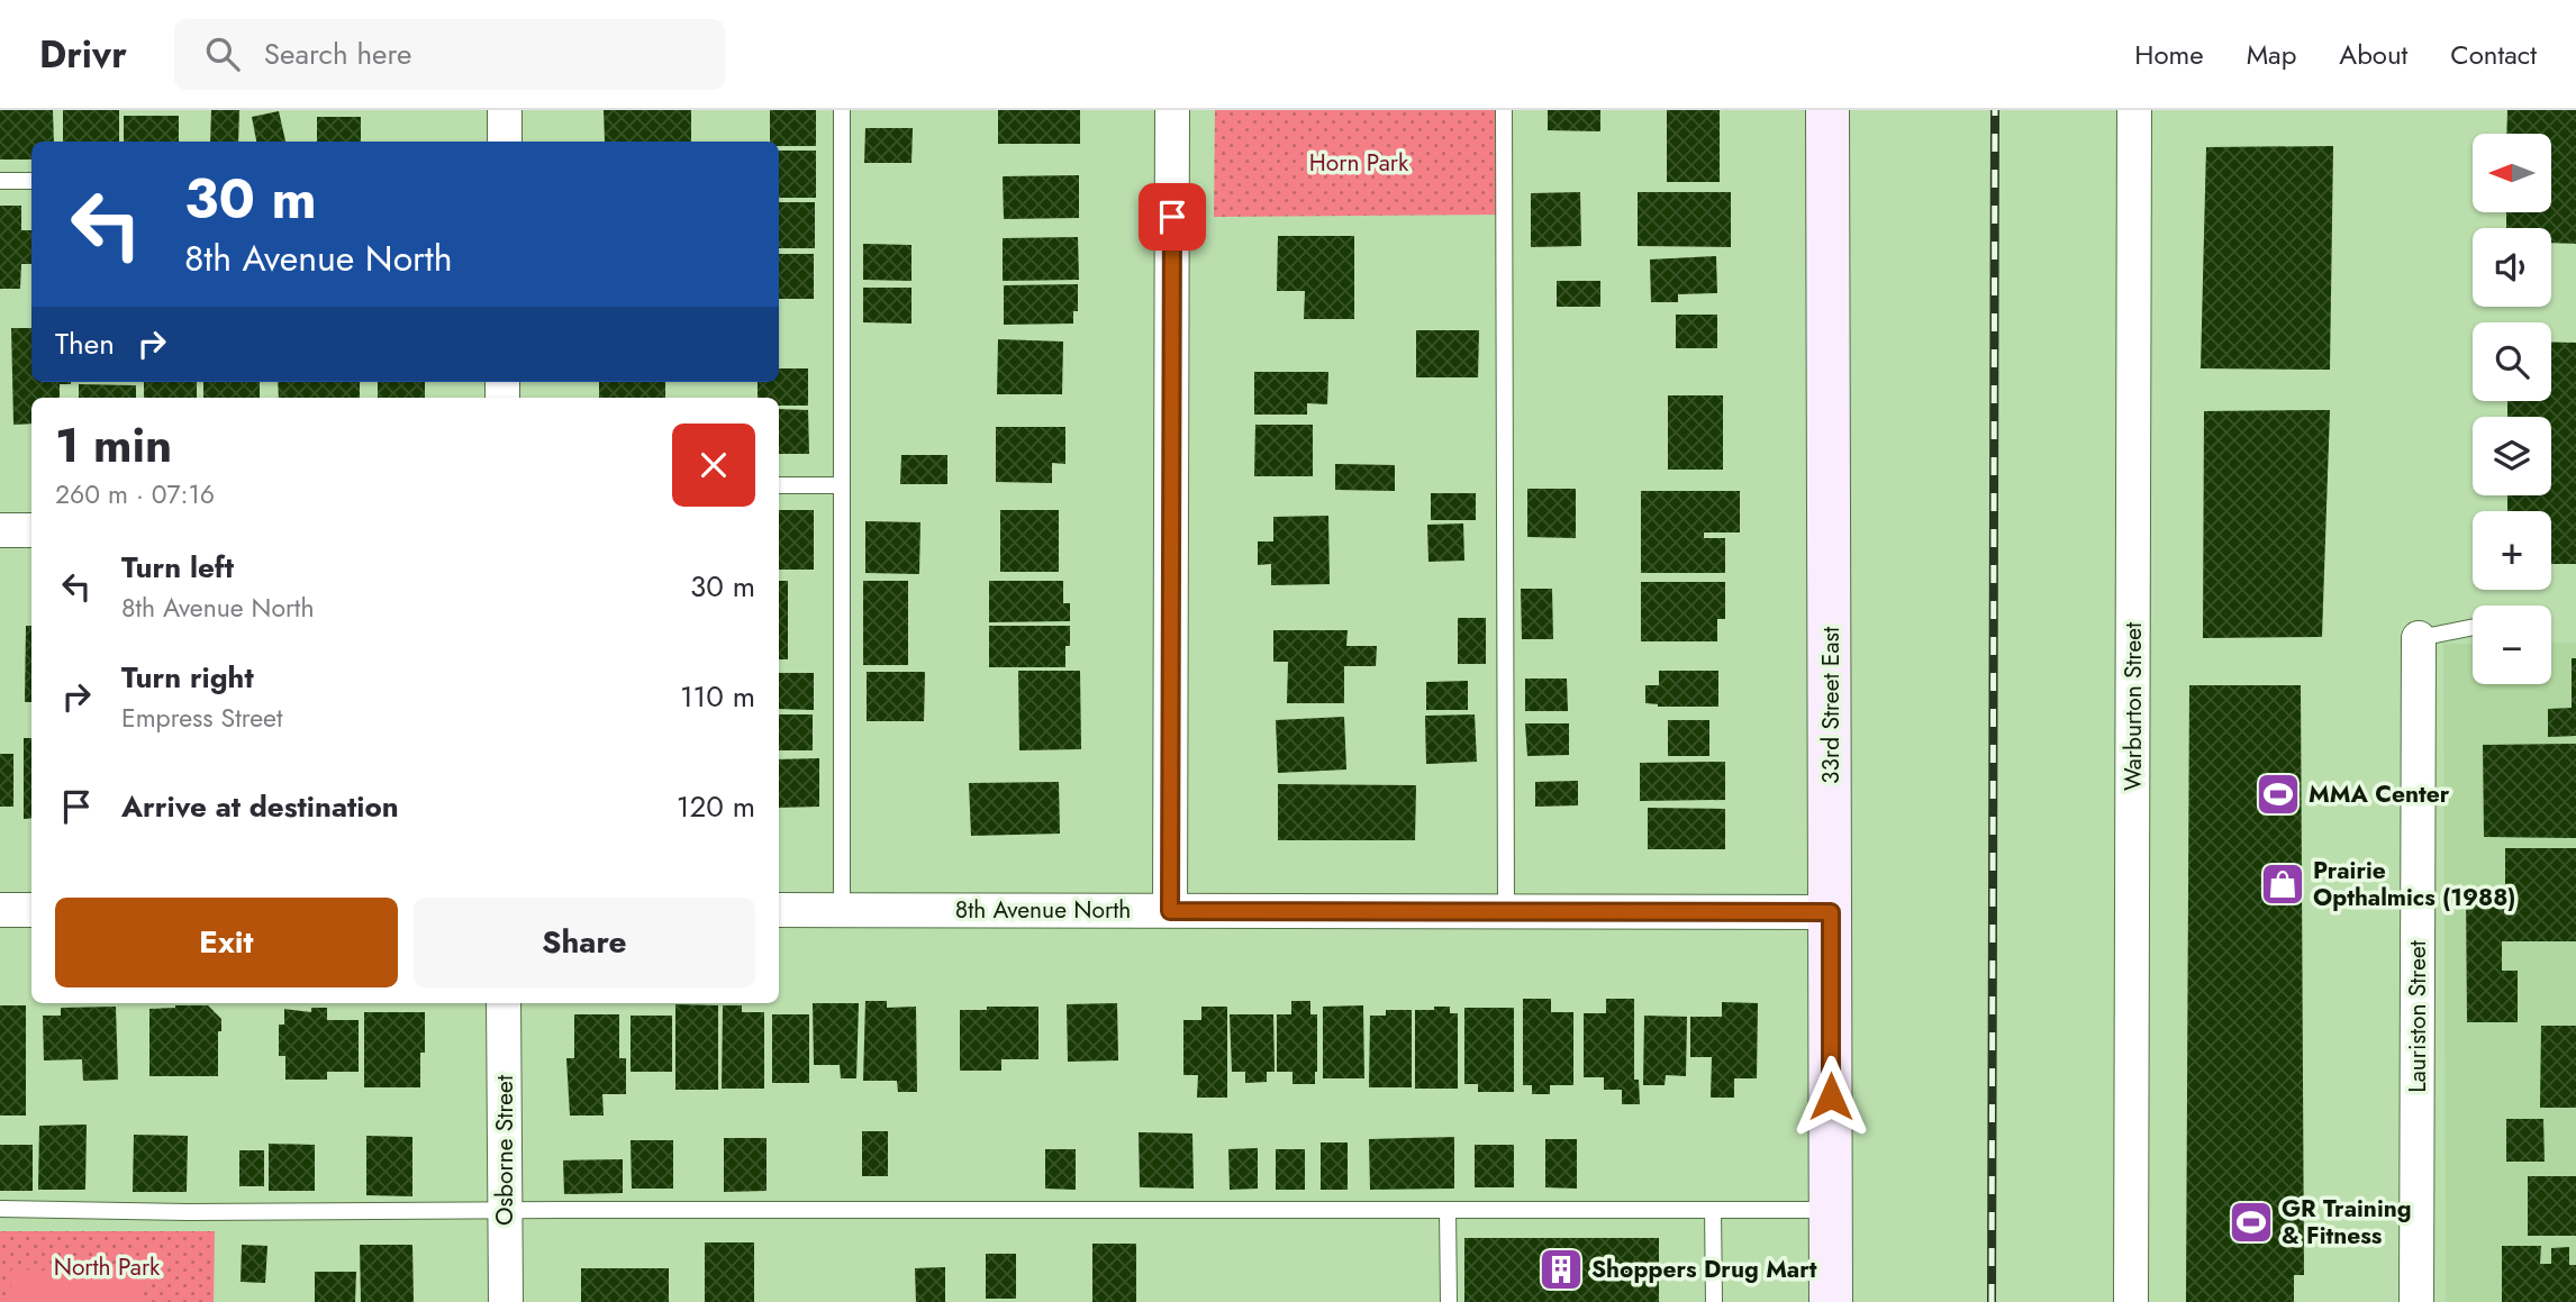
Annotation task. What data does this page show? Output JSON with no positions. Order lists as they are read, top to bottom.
{
  "streets": {
    "street": [
      "33rd Street East",
      "Warburton Street",
      "8th Avenue North",
      "Lauriston Street",
      "Osborne Street"
    ]
  },
  "crossings": [
    ["33rd Street East", "8th Avenue North"]
  ],
  "parks": ["Horn Park", "North Park"],
  "places": {
    "sports": ["MMA Center", "GR Training & Fitness"],
    "shop": ["Prairie Opthalmics (1988)"],
    "building": ["Shoppers Drug Mart"]
  },
  "north": "left",
  "page": {
    "header": "Drivr",
    "search": "Search here",
    "nav": [
      "Home",
      "Map",
      "About",
      "Contact"
    ],
    "map_buttons": ["+", "−"],
    "turn": ["30 m", "8th Avenue North"],
    "then": "Then",
    "heading": ["1 min", "260 m · 07:16"],
    "list": [
      {
        "name": "Turn left",
        "note": "8th Avenue North",
        "value": "30 m"
      },
      {
        "name": "Turn right",
        "note": "Empress Street",
        "value": "110 m"
      },
      {
        "name": "Arrive at destination",
        "value": "120 m"
      }
    ],
    "buttons": ["Exit", "Share"]
  }
}
